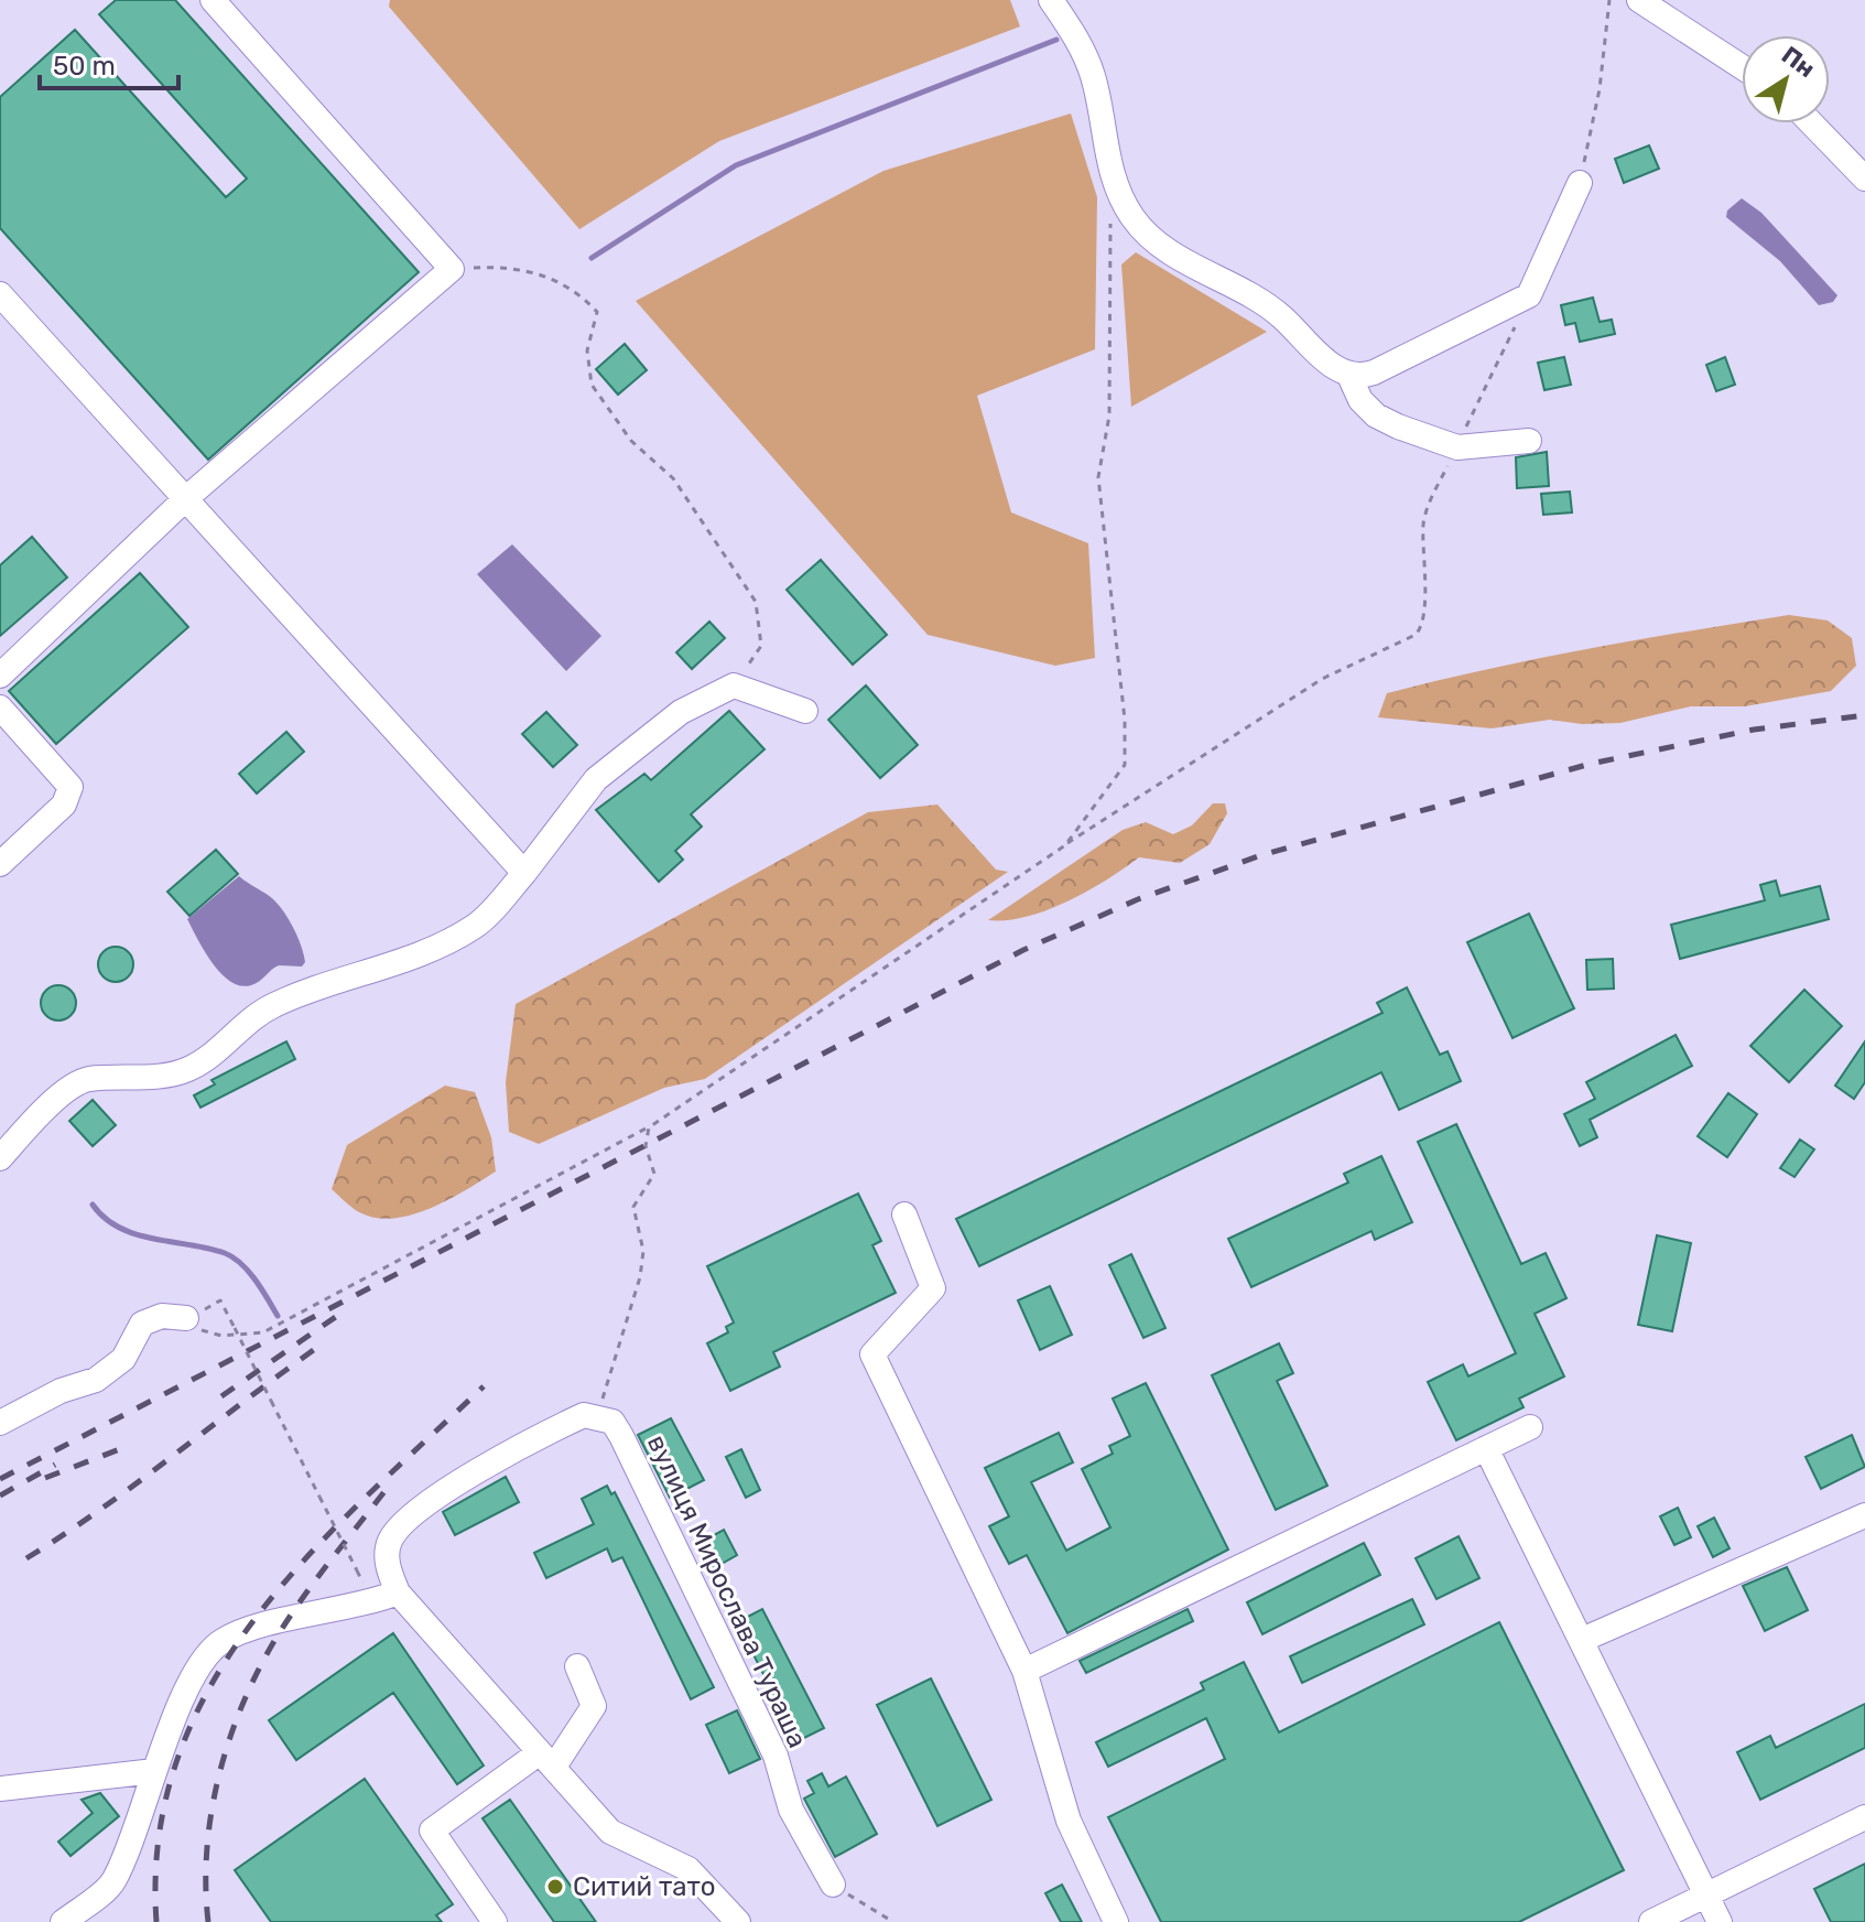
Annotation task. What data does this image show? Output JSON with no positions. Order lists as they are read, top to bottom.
{
  "streets": {
    "street": ["вулиця Мирослава Тураша"]
  },
  "places": ["Ситий тато"],
  "scale_bar": "50 m",
  "north": "top right"
}
